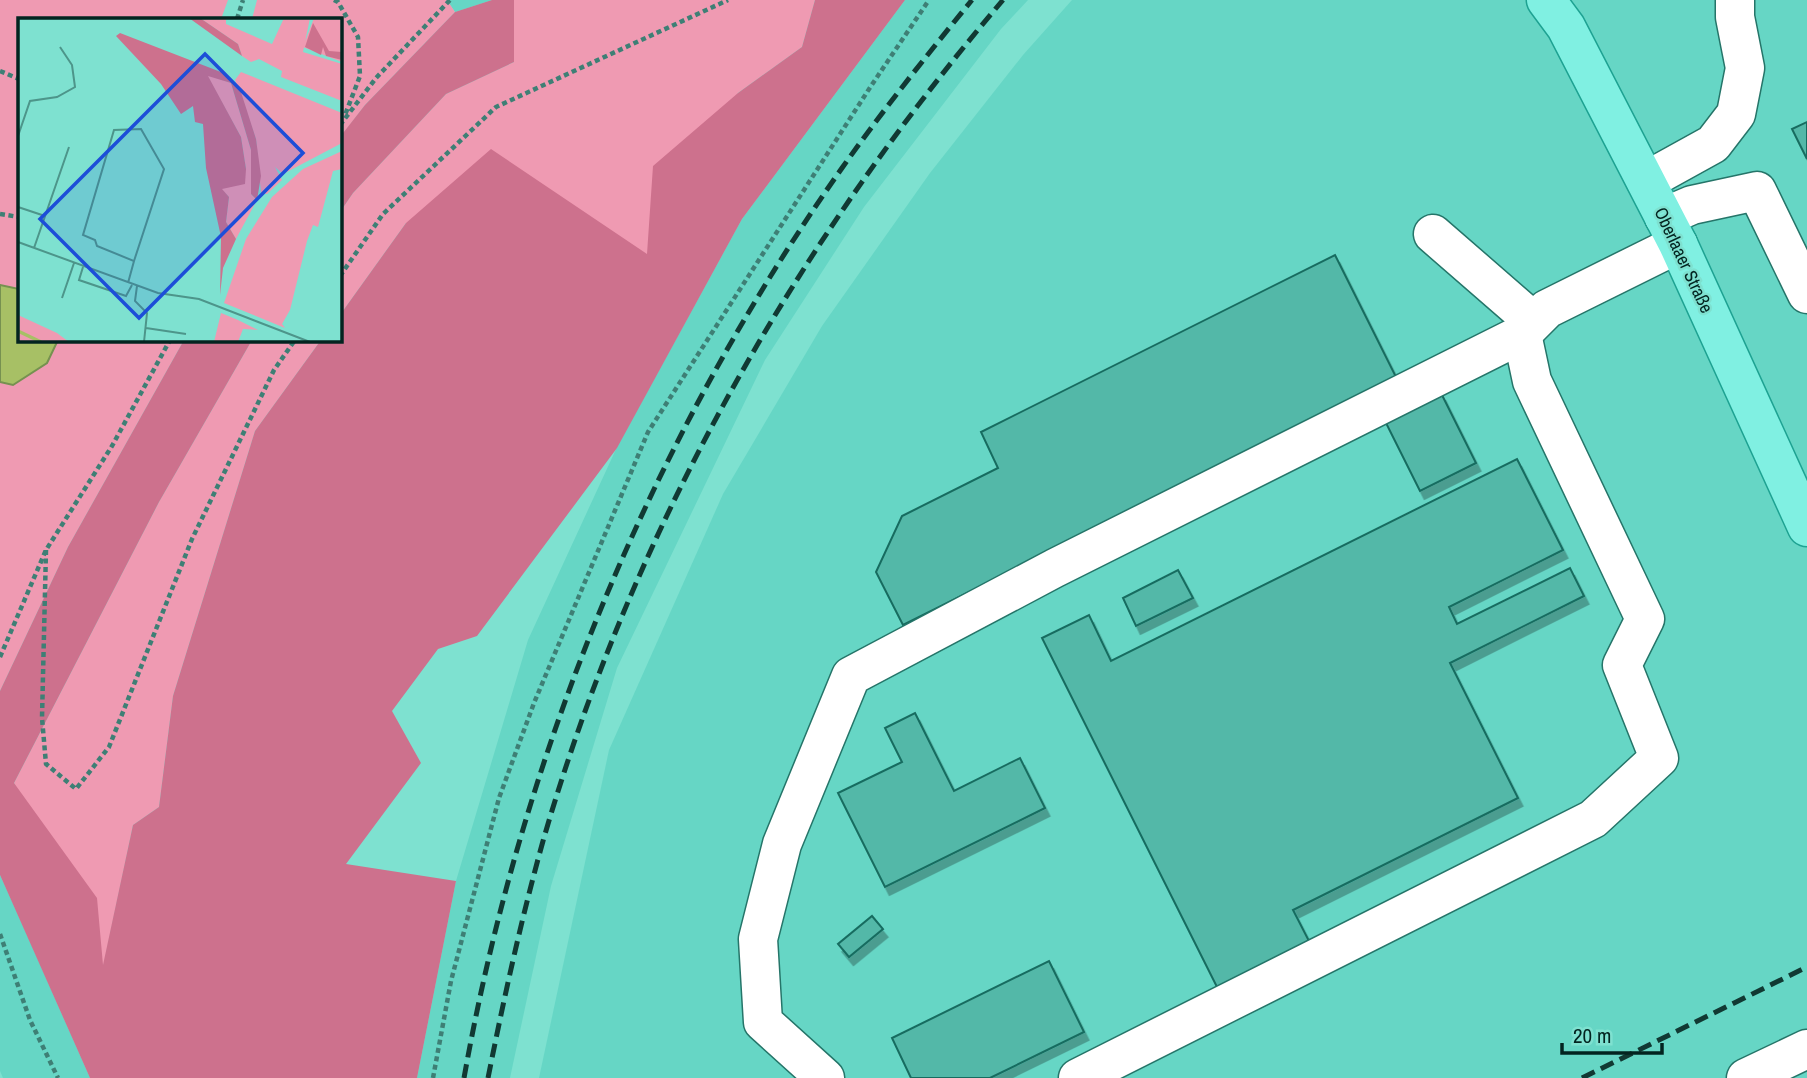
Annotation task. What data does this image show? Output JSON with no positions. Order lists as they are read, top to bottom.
{
  "streets": {
    "main road": ["Oberlaaer Straße"]
  },
  "scale_bar": "20 m"
}
